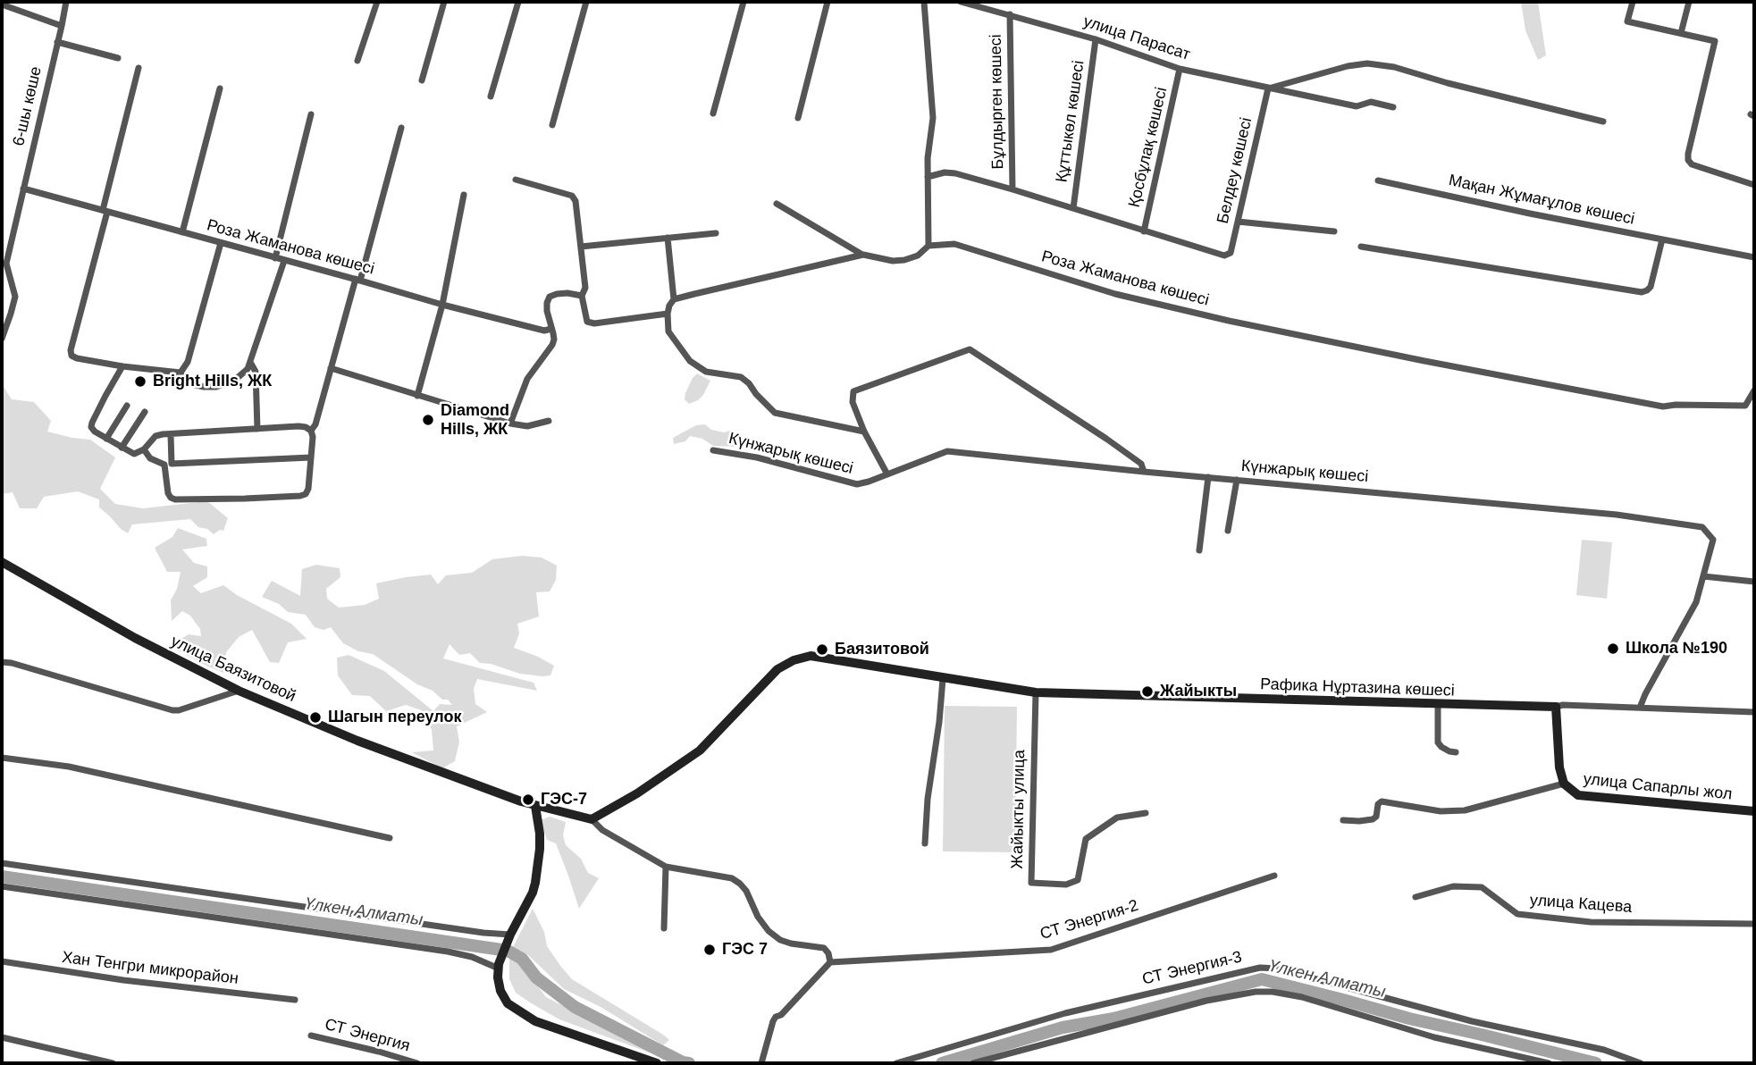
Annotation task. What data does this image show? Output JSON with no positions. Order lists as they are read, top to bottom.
{
  "streets": {
    "street": [
      "улица Парасат",
      "Бұлдырген көшесі",
      "6-шы көше",
      "Құттыкөл көшесі",
      "Қосбұлақ көшесі",
      "Белдеу көшесі",
      "Мақан Жұмағұлов көшесі",
      "Роза Жаманова көшесі",
      "Күнжарық көшесі",
      "улица Баязитовой",
      "Рафика Нұртазина көшесі",
      "улица Сапарлы жол",
      "Жайыкты улица",
      "улица Кацева",
      "СТ Энергия-2",
      "Хан Тенгри микрорайон",
      "СТ Энергия-3",
      "СТ Энергия"
    ]
  },
  "crossings": [
    ["улица Парасат", "Бұлдырген көшесі"],
    ["улица Парасат", "Құттыкөл көшесі"],
    ["улица Парасат", "Қосбұлақ көшесі"],
    ["улица Парасат", "Белдеу көшесі"],
    ["6-шы көше", "Роза Жаманова көшесі"],
    ["Қосбұлақ көшесі", "Белдеу көшесі"],
    ["Күнжарық көшесі", "Рафика Нұртазина көшесі"],
    ["улица Баязитовой", "Рафика Нұртазина көшесі"],
    ["Рафика Нұртазина көшесі", "улица Сапарлы жол"],
    ["Рафика Нұртазина көшесі", "Жайыкты улица"]
  ],
  "water": ["Үлкен Алматы"],
  "places": [
    "Bright Hills, ЖК",
    "Diamond Hills, ЖК",
    "Школа №190",
    "Баязитовой",
    "Жайыкты",
    "Шагын переулок",
    "ГЭС-7",
    "ГЭС 7"
  ]
}
